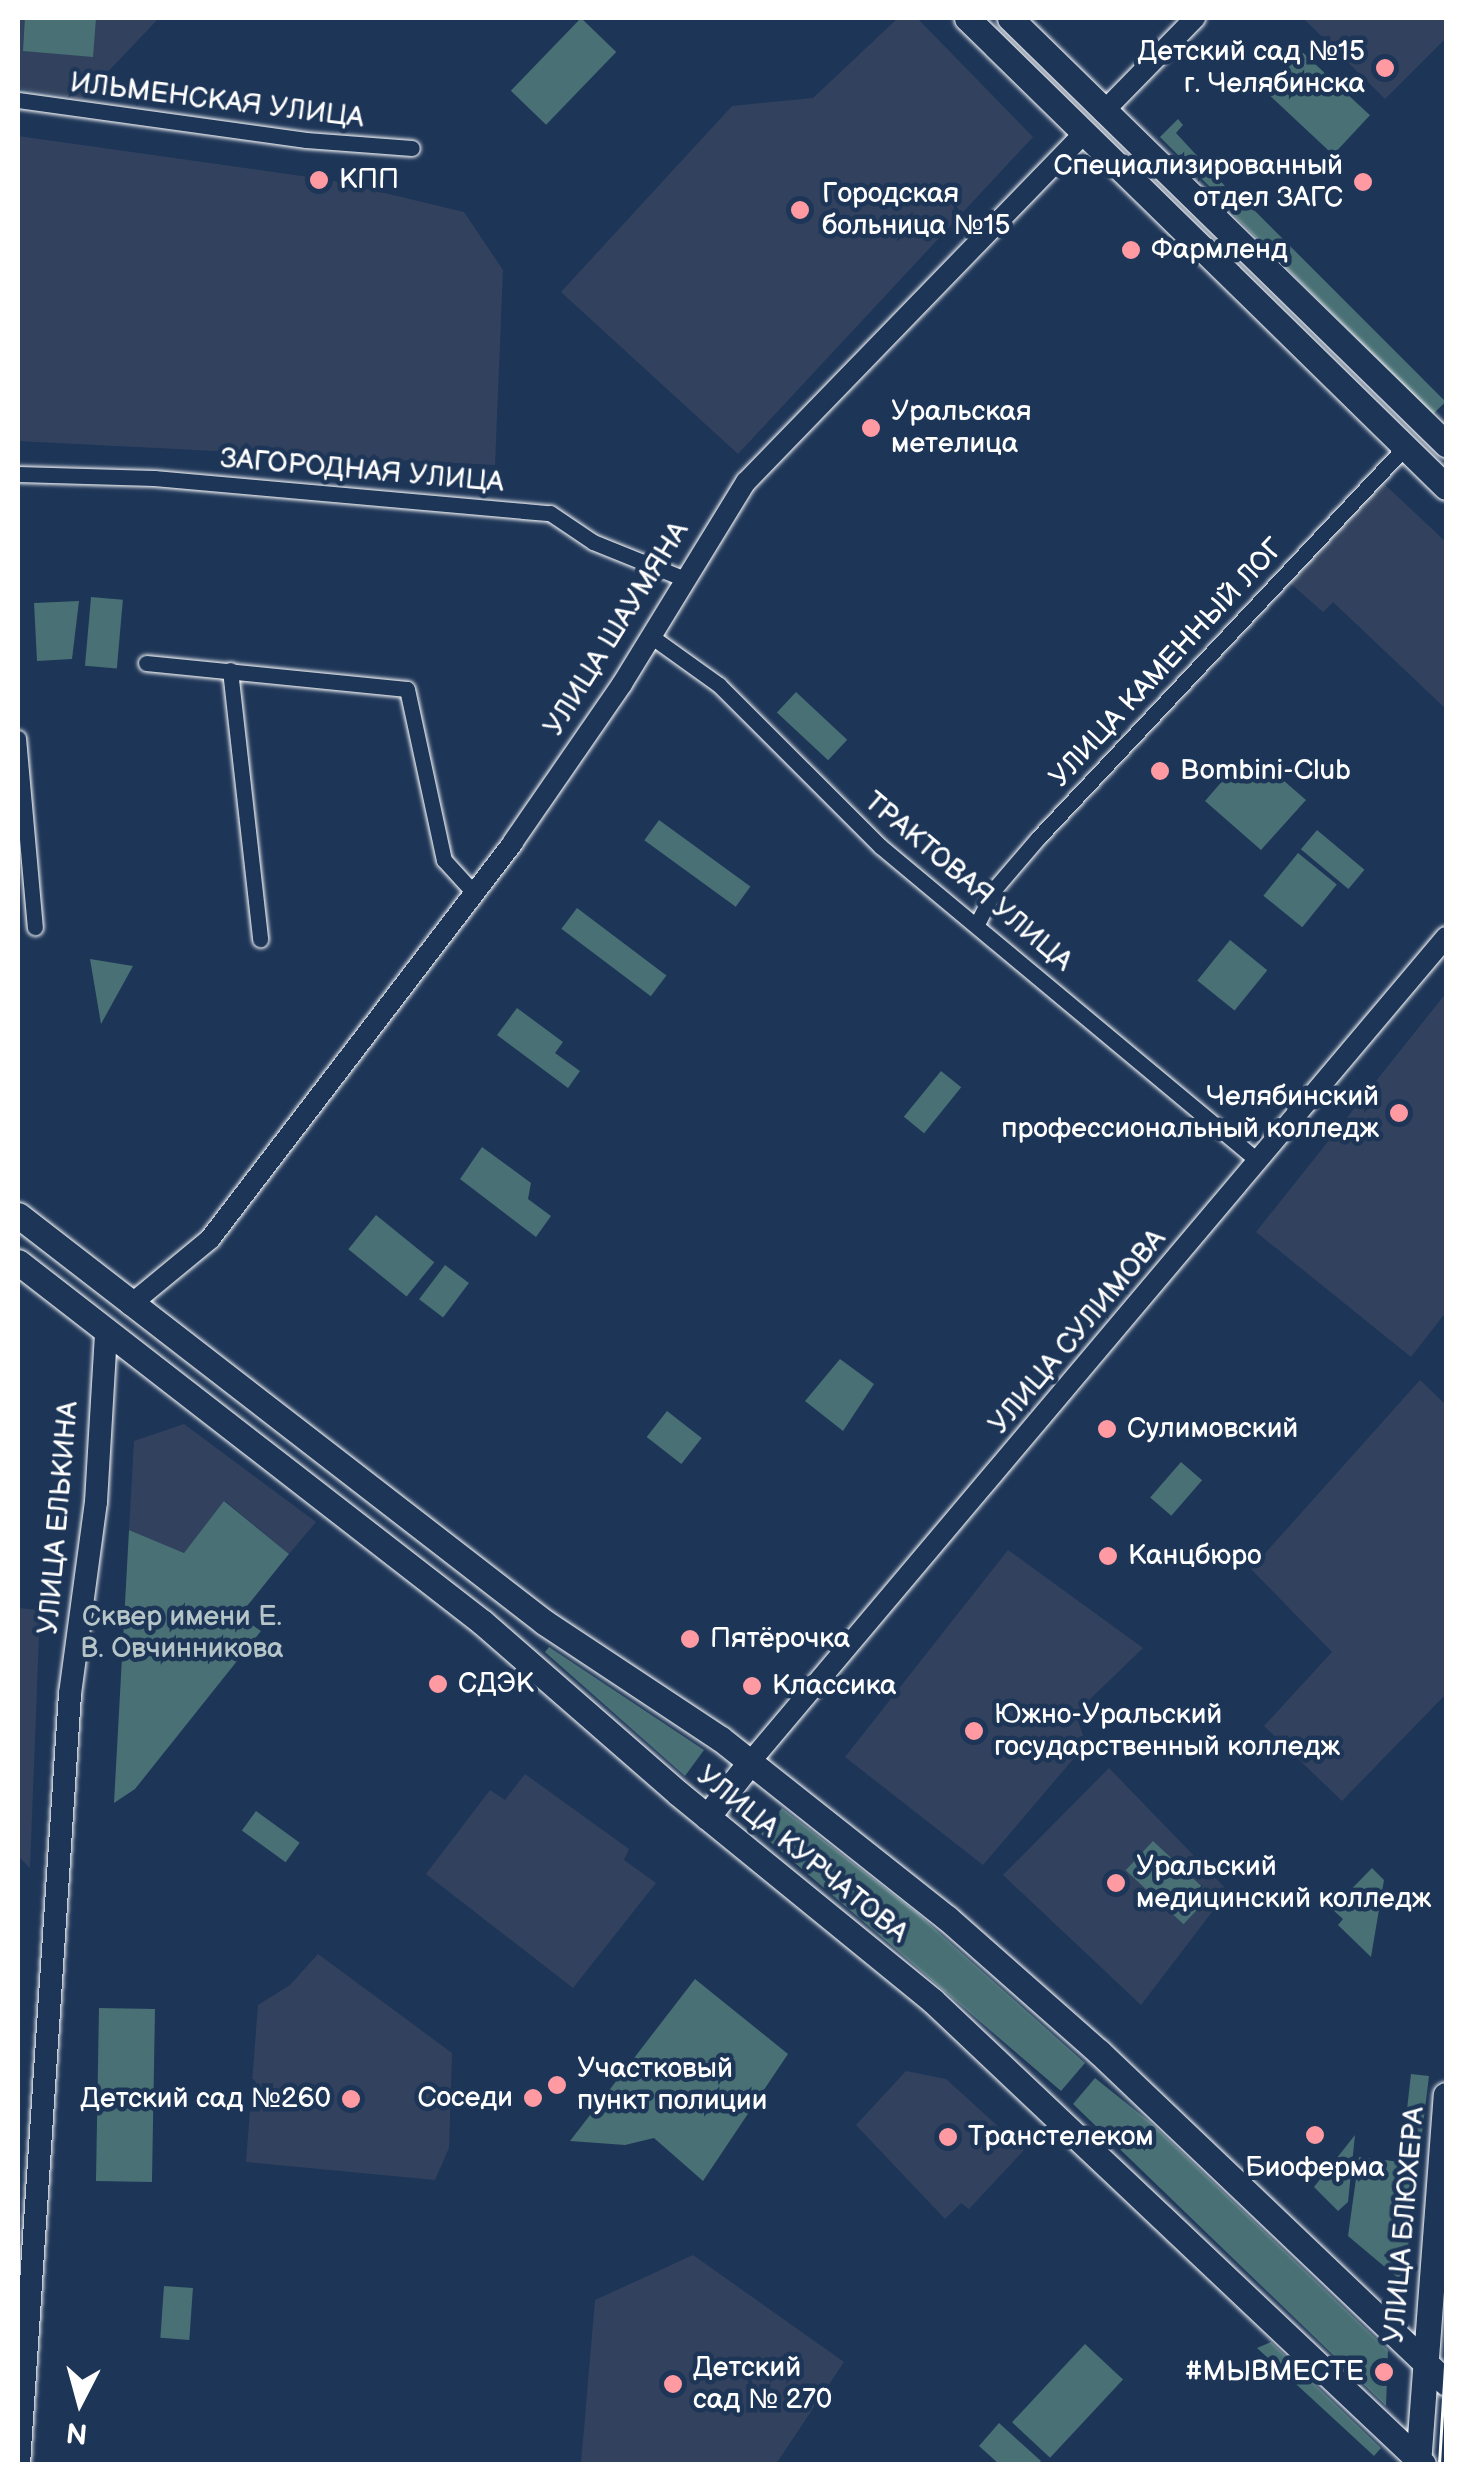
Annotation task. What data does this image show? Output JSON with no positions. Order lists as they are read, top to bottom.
{
  "streets": {
    "main road": [
      "УЛИЦА ШАУМЯНА",
      "УЛИЦА ЕЛЬКИНА",
      "УЛИЦА КУРЧАТОВА",
      "УЛИЦА БЛЮХЕРА"
    ],
    "street": [
      "ИЛЬМЕНСКАЯ УЛИЦА",
      "ЗАГОРОДНАЯ УЛИЦА",
      "УЛИЦА КАМЕННЫЙ ЛОГ",
      "ТРАКТОВАЯ УЛИЦА",
      "УЛИЦА СУЛИМОВА"
    ]
  },
  "crossings": [
    ["ЗАГОРОДНАЯ УЛИЦА", "УЛИЦА ШАУМЯНА"],
    ["УЛИЦА ШАУМЯНА", "ТРАКТОВАЯ УЛИЦА"],
    ["УЛИЦА ШАУМЯНА", "УЛИЦА КУРЧАТОВА"],
    ["УЛИЦА КАМЕННЫЙ ЛОГ", "ТРАКТОВАЯ УЛИЦА"],
    ["ТРАКТОВАЯ УЛИЦА", "УЛИЦА СУЛИМОВА"],
    ["УЛИЦА СУЛИМОВА", "УЛИЦА КУРЧАТОВА"],
    ["УЛИЦА ЕЛЬКИНА", "УЛИЦА КУРЧАТОВА"],
    ["УЛИЦА КУРЧАТОВА", "УЛИЦА БЛЮХЕРА"]
  ],
  "parks": ["Сквер имени Е. В. Овчинникова"],
  "places": [
    "Детский сад №15 г. Челябинска",
    "КПП",
    "Специализированный отдел ЗАГС",
    "Городская больница №15",
    "Фармленд",
    "Уральская метелица",
    "Bombini-Club",
    "Челябинский профессиональный колледж",
    "Сулимовский",
    "Канцбюро",
    "Пятёрочка",
    "СДЭК",
    "Классика",
    "Южно-Уральский государственный колледж",
    "Уральский медицинский колледж",
    "Участковый пункт полиции",
    "Соседи",
    "Детский сад №260",
    "Биоферма",
    "Транстелеком",
    "#МЫВМЕСТЕ",
    "Детский сад № 270"
  ],
  "north": "bottom"
}
